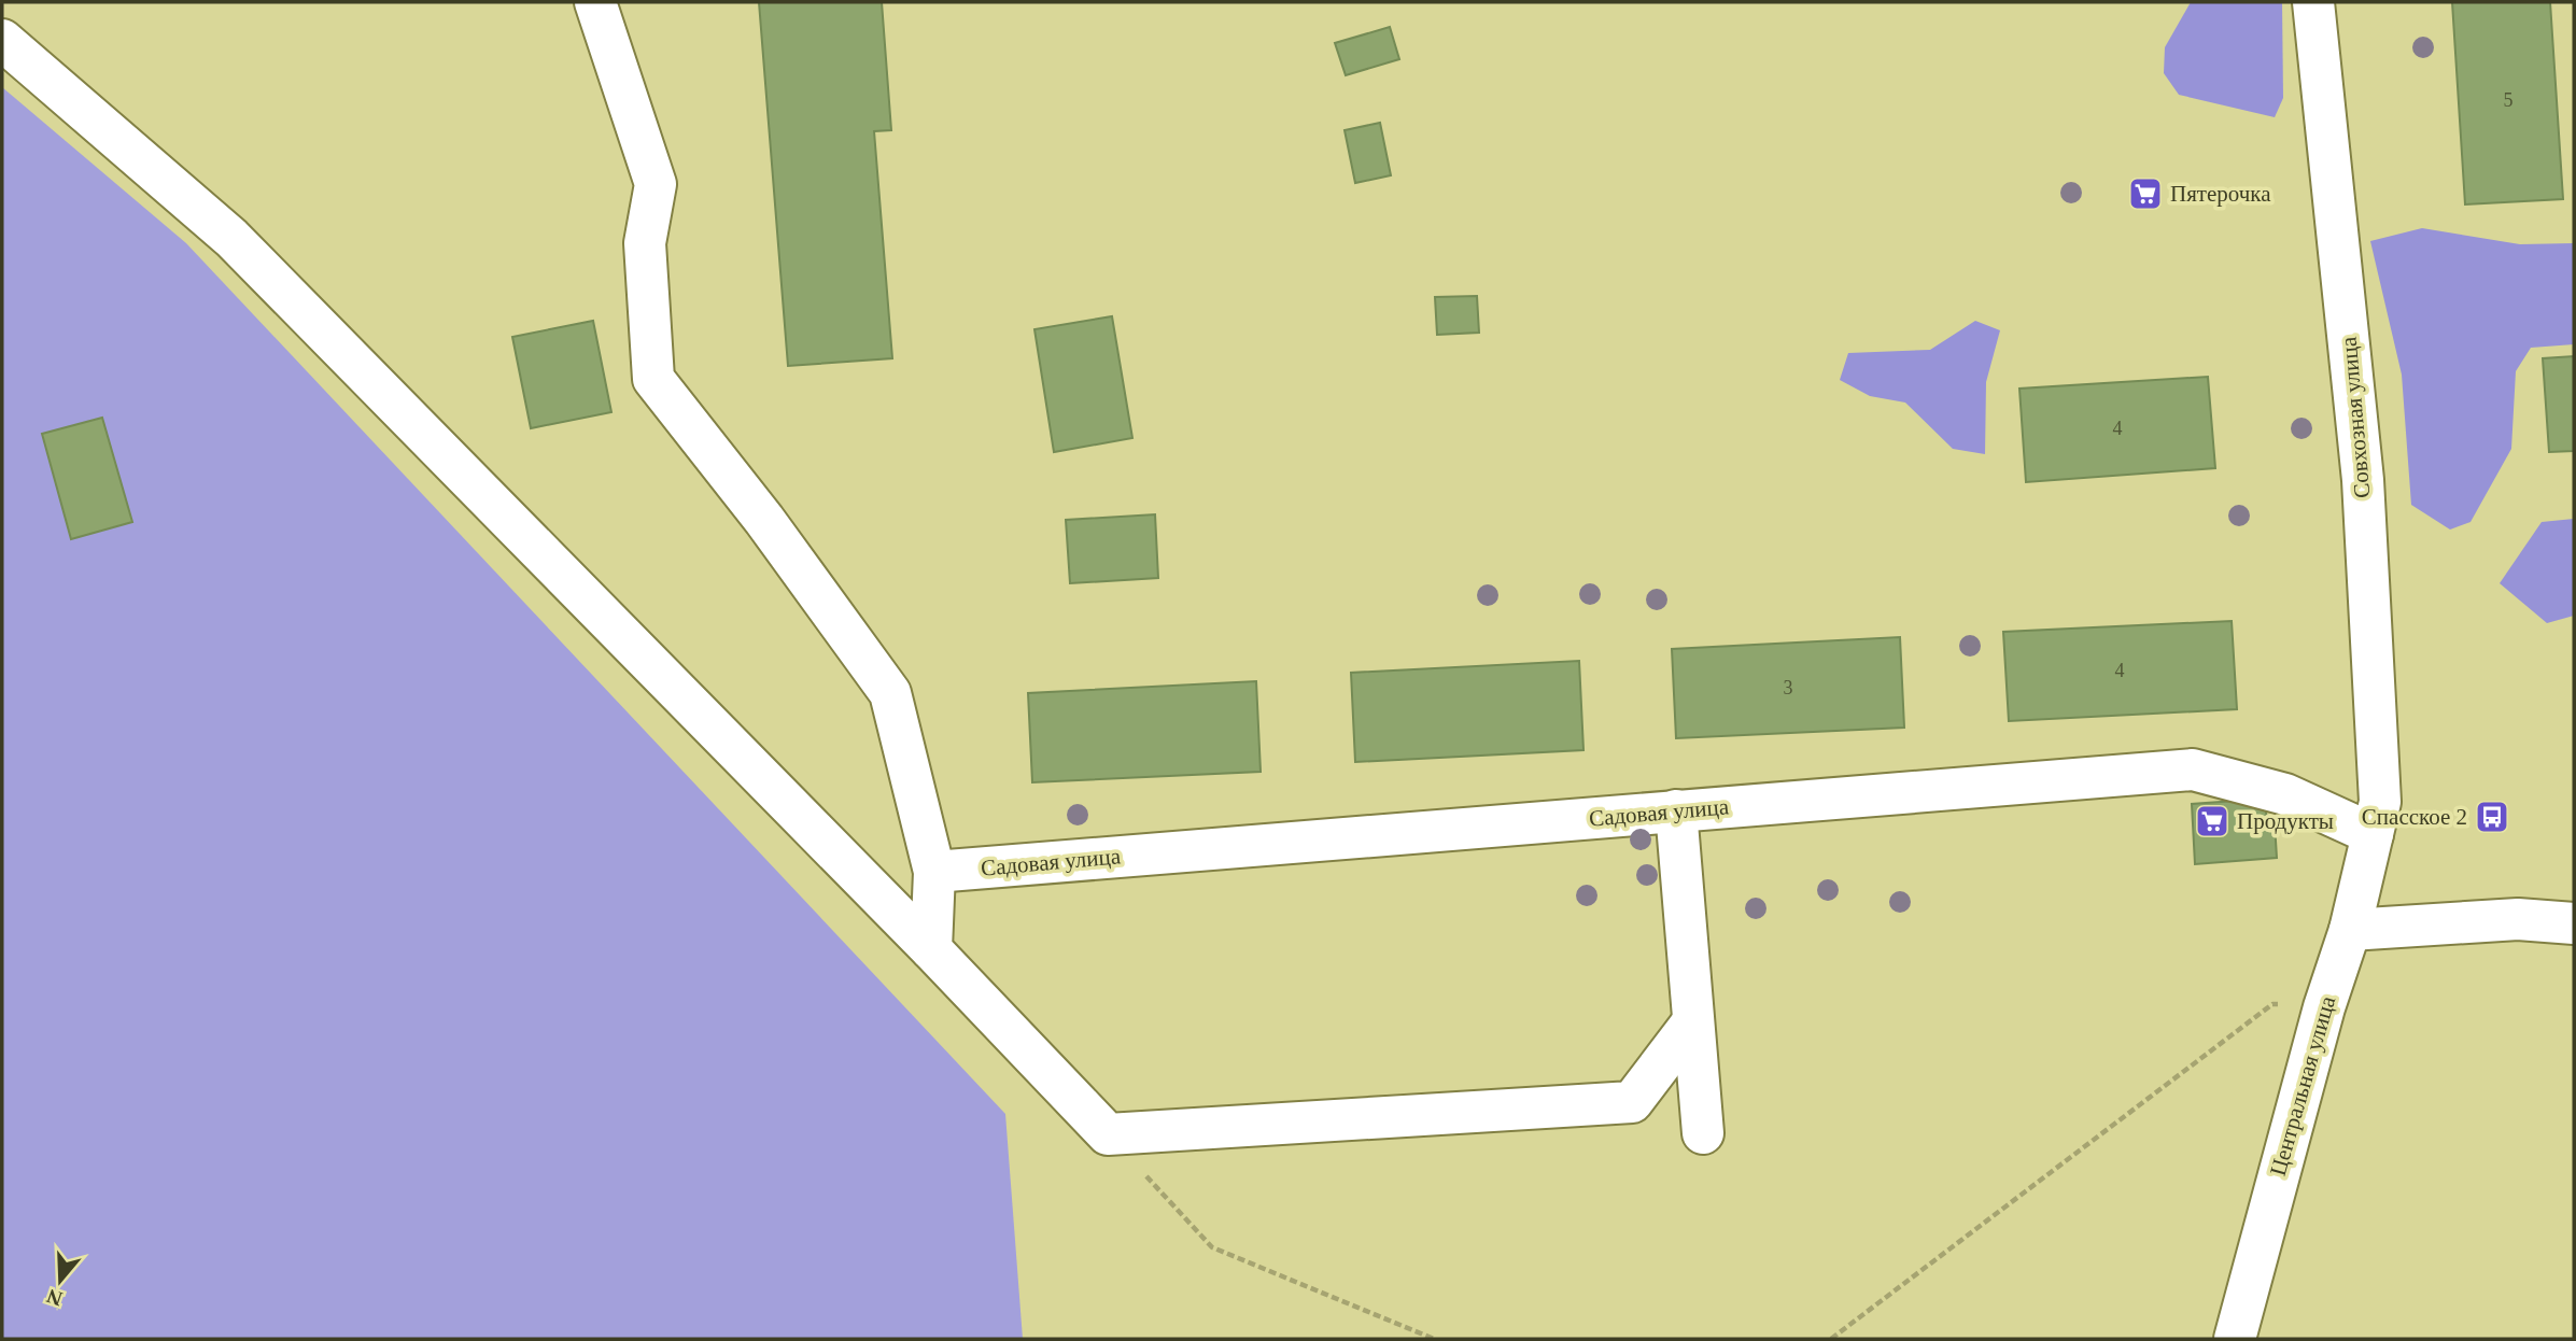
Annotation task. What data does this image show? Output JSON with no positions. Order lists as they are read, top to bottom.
{
  "streets": {
    "street": ["Совхозная улица", "Садовая улица", "Центральная улица"]
  },
  "crossings": [
    ["Совхозная улица", "Садовая улица"],
    ["Совхозная улица", "Центральная улица"],
    ["Садовая улица", "Центральная улица"]
  ],
  "places": {
    "supermarket": ["Пятерочка", "Продукты"],
    "bus stop": ["Спасское 2"]
  },
  "house_numbers": [
    "5",
    "4",
    "4",
    "3"
  ],
  "north": "bottom"
}
